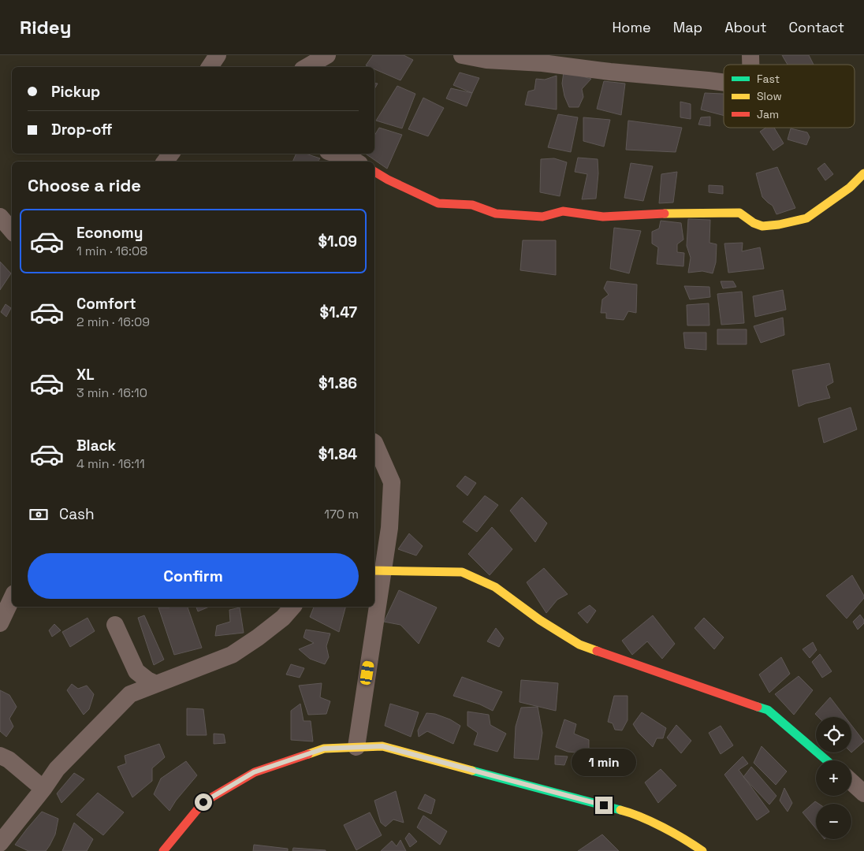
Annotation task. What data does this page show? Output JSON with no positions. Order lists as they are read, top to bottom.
{
  "legend": ["Fast", "Slow", "Jam"],
  "page": {
    "header": "Ridey",
    "nav": [
      "Home",
      "Map",
      "About",
      "Contact"
    ],
    "banner": ["Pickup", "Drop-off"],
    "heading": "Choose a ride",
    "list": [
      {
        "name": "Economy",
        "note": "1 min · 16:08",
        "value": "$1.09"
      },
      {
        "name": "Comfort",
        "note": "2 min · 16:09",
        "value": "$1.47"
      },
      {
        "name": "XL",
        "note": "3 min · 16:10",
        "value": "$1.86"
      },
      {
        "name": "Black",
        "note": "4 min · 16:11",
        "value": "$1.84"
      }
    ],
    "pay": ["Cash", "170 m"],
    "buttons": "Confirm",
    "map_buttons": ["+", "−"],
    "bubble": "1 min"
  }
}
